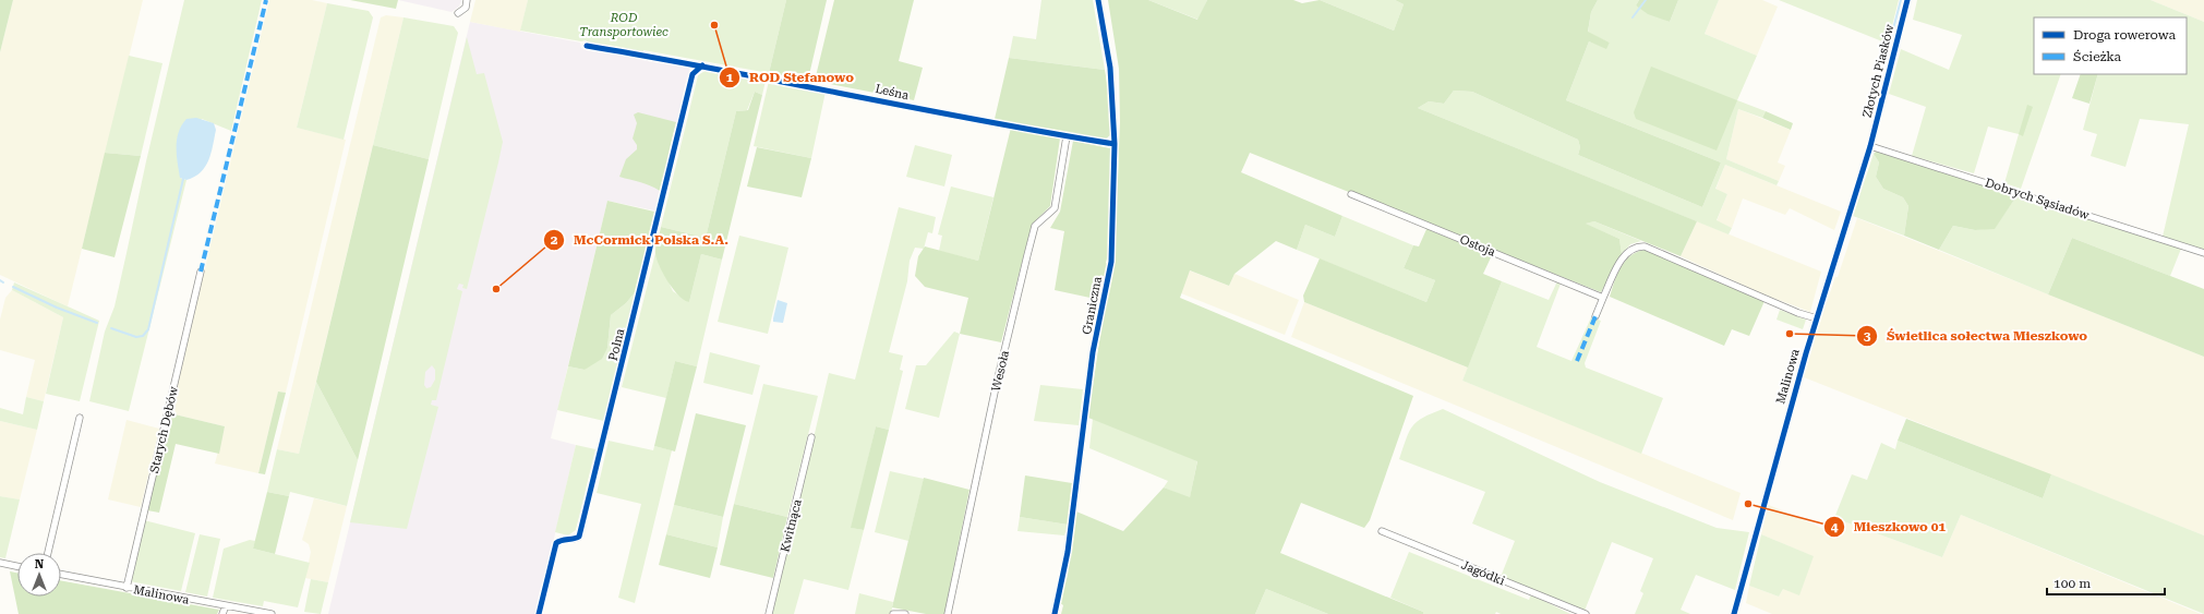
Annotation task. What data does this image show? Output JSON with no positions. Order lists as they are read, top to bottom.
{
  "streets": {
    "street": [
      "Złotych Piasków",
      "Leśna",
      "Dobrych Sąsiadów",
      "Ostoja",
      "Graniczna",
      "Polna",
      "Wesoła",
      "Malinowa",
      "Starych Dębów",
      "Kwitnąca",
      "Jagódki"
    ]
  },
  "crossings": [
    ["Złotych Piasków", "Dobrych Sąsiadów"],
    ["Złotych Piasków", "Malinowa"],
    ["Leśna", "Graniczna"],
    ["Leśna", "Polna"],
    ["Leśna", "Wesoła"],
    ["Dobrych Sąsiadów", "Malinowa"],
    ["Malinowa", "Starych Dębów"]
  ],
  "parks": ["ROD Transportowiec"],
  "places": [
    "ROD Stefanowo",
    "McCormick Polska S.A.",
    "Świetlica sołectwa Mieszkowo",
    "Mieszkowo 01"
  ],
  "legend": ["Droga rowerowa", "Ścieżka"],
  "scale_bar": "100 m",
  "north": "top"
}
